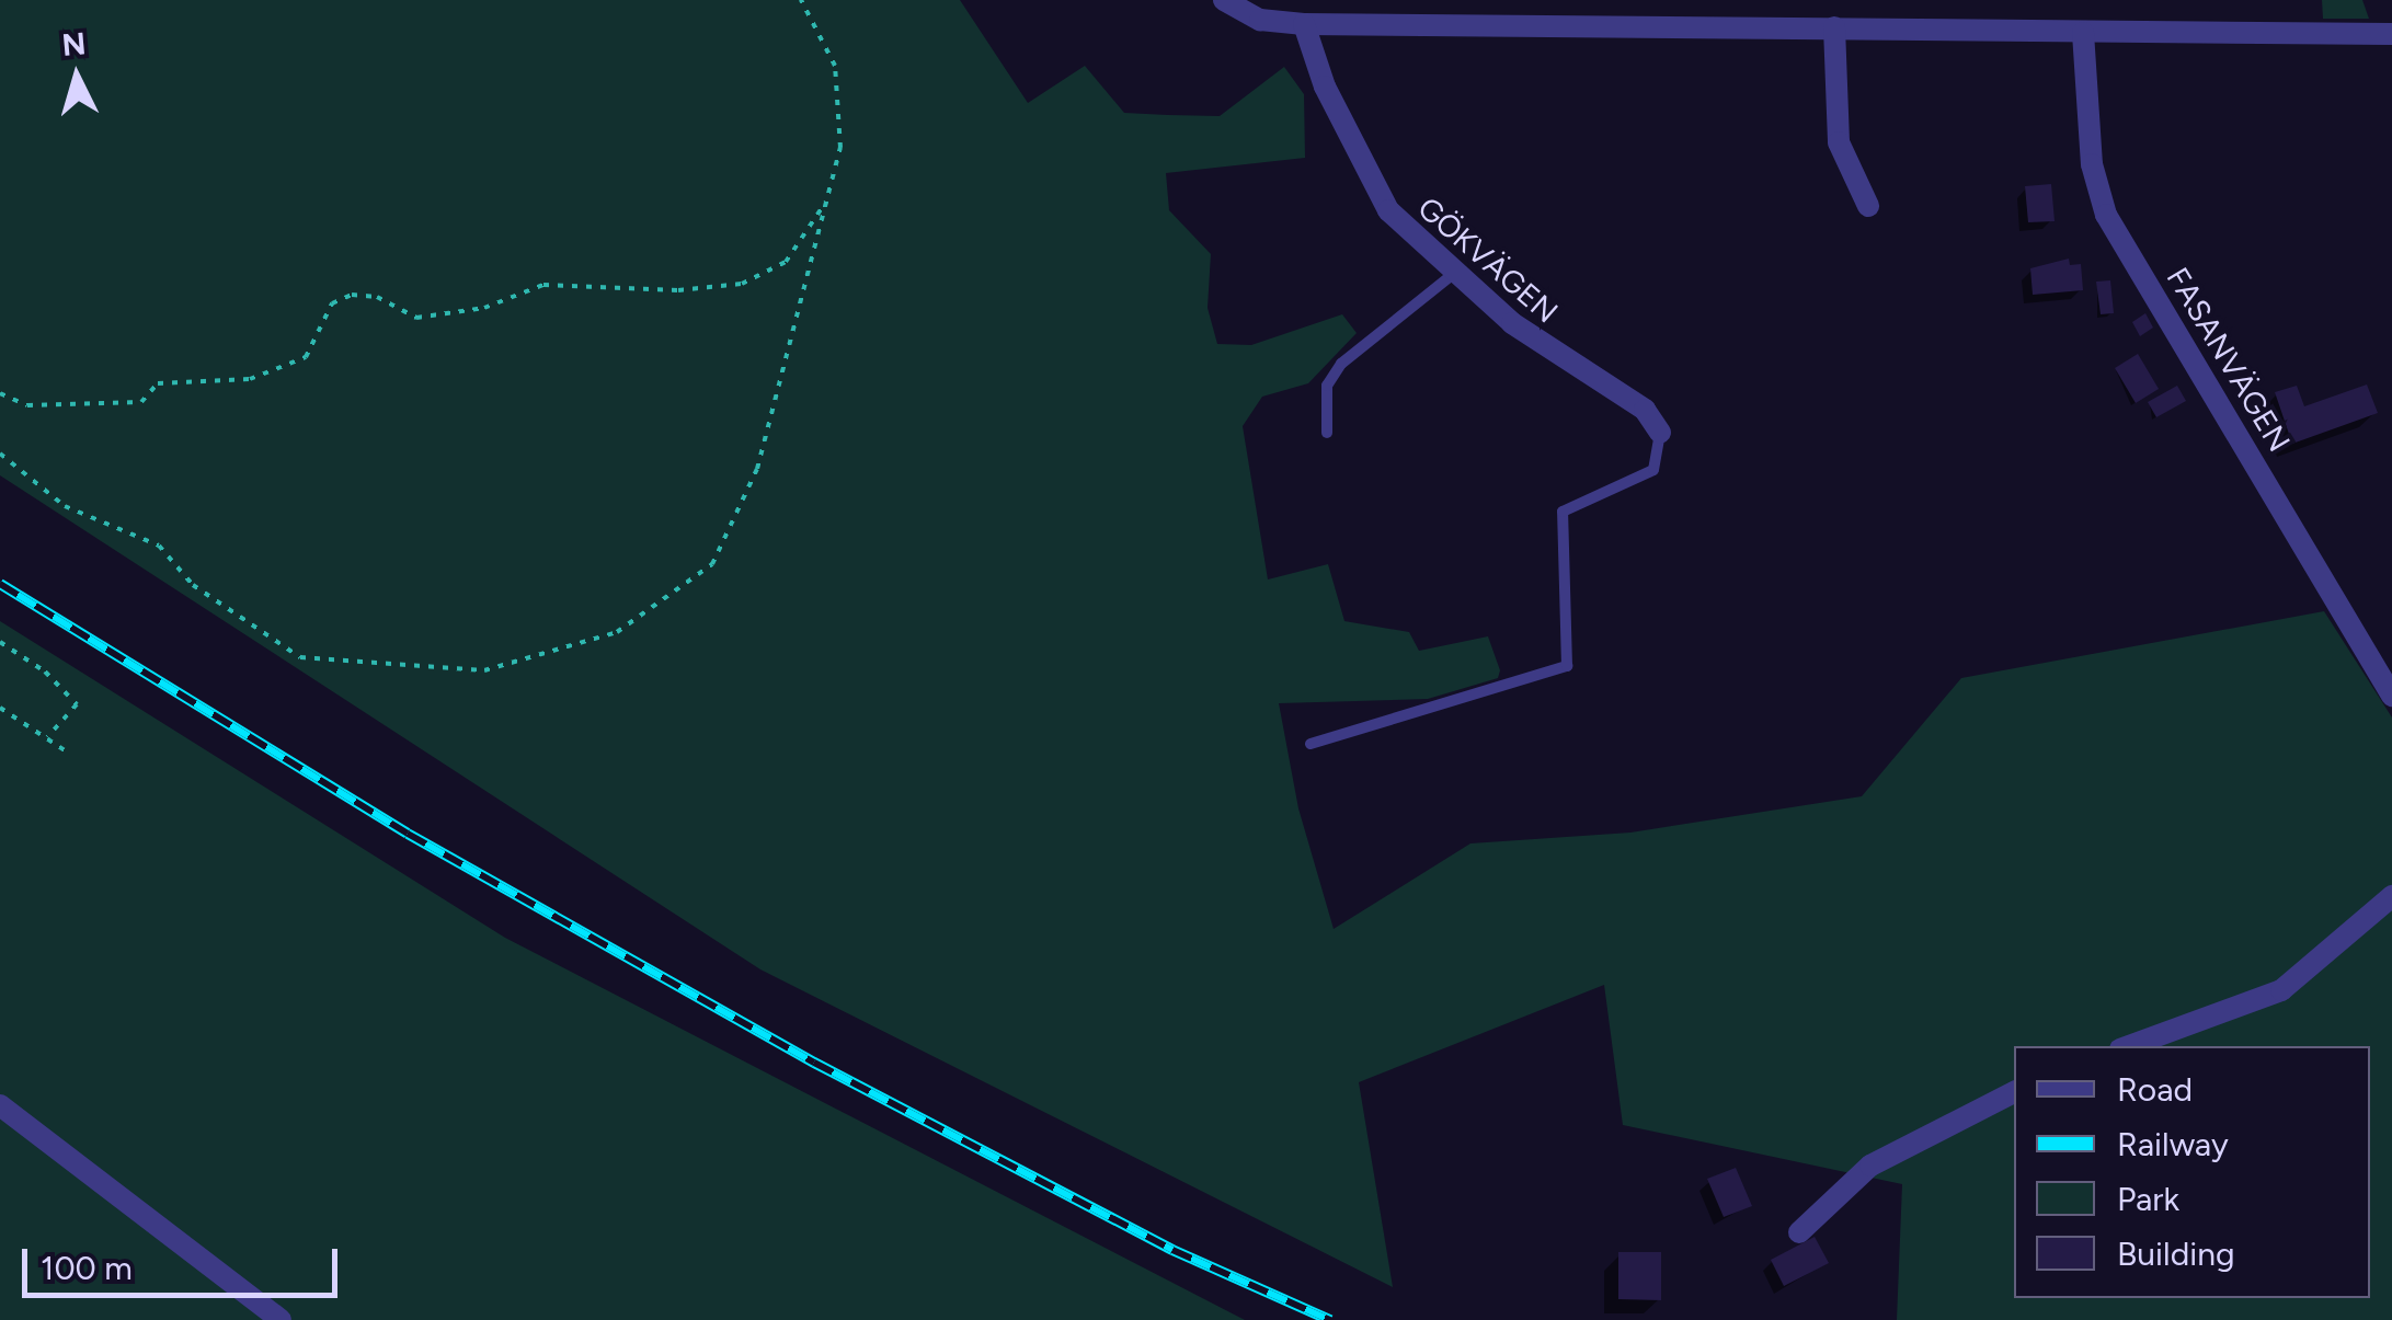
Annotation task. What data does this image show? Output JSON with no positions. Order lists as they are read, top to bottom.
{
  "streets": {
    "street": ["GÖKVÄGEN", "FASANVÄGEN"]
  },
  "legend": [
    "Road",
    "Railway",
    "Park",
    "Building"
  ],
  "scale_bar": "100 m",
  "north": "top"
}
